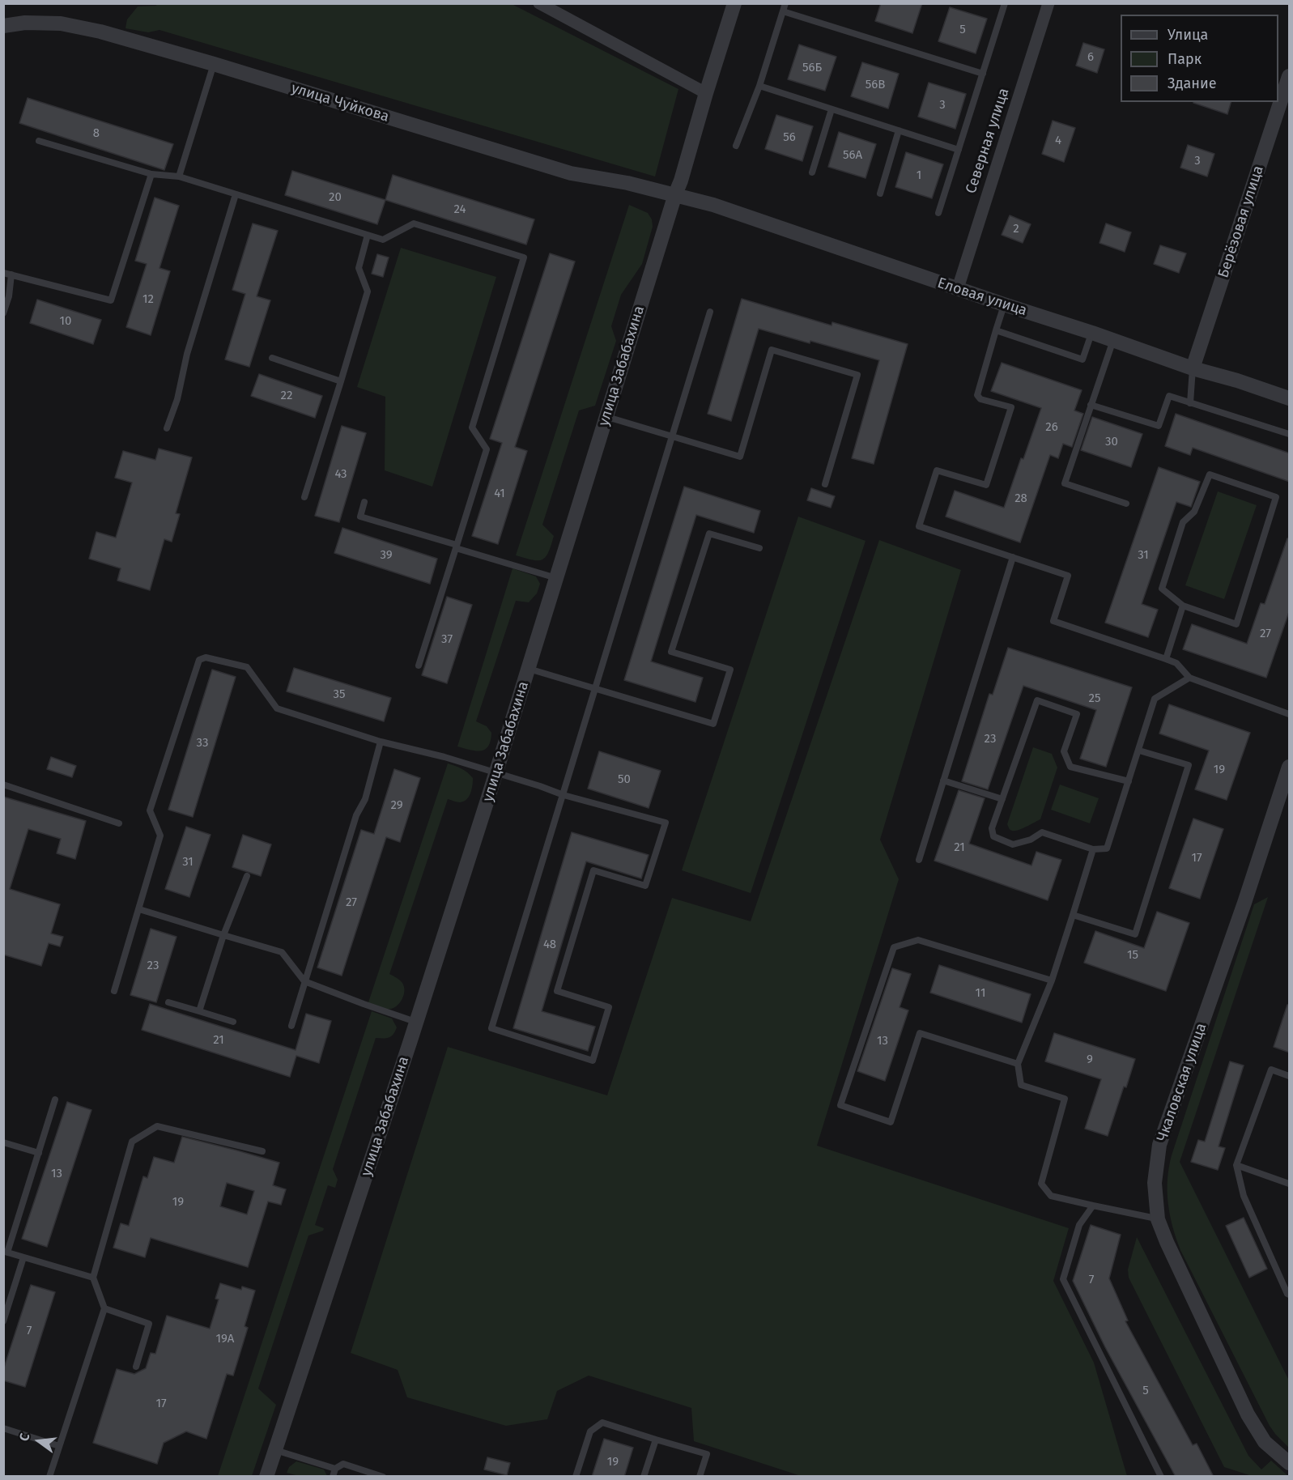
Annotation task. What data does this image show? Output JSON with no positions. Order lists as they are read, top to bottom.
{
  "streets": {
    "street": [
      "улица Чуйкова",
      "Северная улица",
      "Берёзовая улица",
      "Еловая улица",
      "улица Забабахина",
      "Чкаловская улица"
    ]
  },
  "crossings": [
    ["улица Чуйкова", "Еловая улица"],
    ["улица Чуйкова", "улица Забабахина"],
    ["Северная улица", "Еловая улица"],
    ["Берёзовая улица", "Еловая улица"],
    ["Еловая улица", "улица Забабахина"]
  ],
  "house_numbers": [
    "5",
    "6",
    "56Б",
    "56В",
    "3",
    "8",
    "56",
    "4",
    "56А",
    "3",
    "1",
    "20",
    "24",
    "2",
    "12",
    "10",
    "22",
    "26",
    "30",
    "43",
    "41",
    "28",
    "39",
    "31",
    "27",
    "37",
    "35",
    "25",
    "23",
    "33",
    "19",
    "50",
    "29",
    "21",
    "17",
    "31",
    "27",
    "48",
    "15",
    "23",
    "11",
    "21",
    "13",
    "9",
    "13",
    "19",
    "7",
    "7",
    "19А",
    "5",
    "17",
    "19"
  ],
  "legend": ["Улица", "Парк", "Здание"],
  "north": "left"
}
